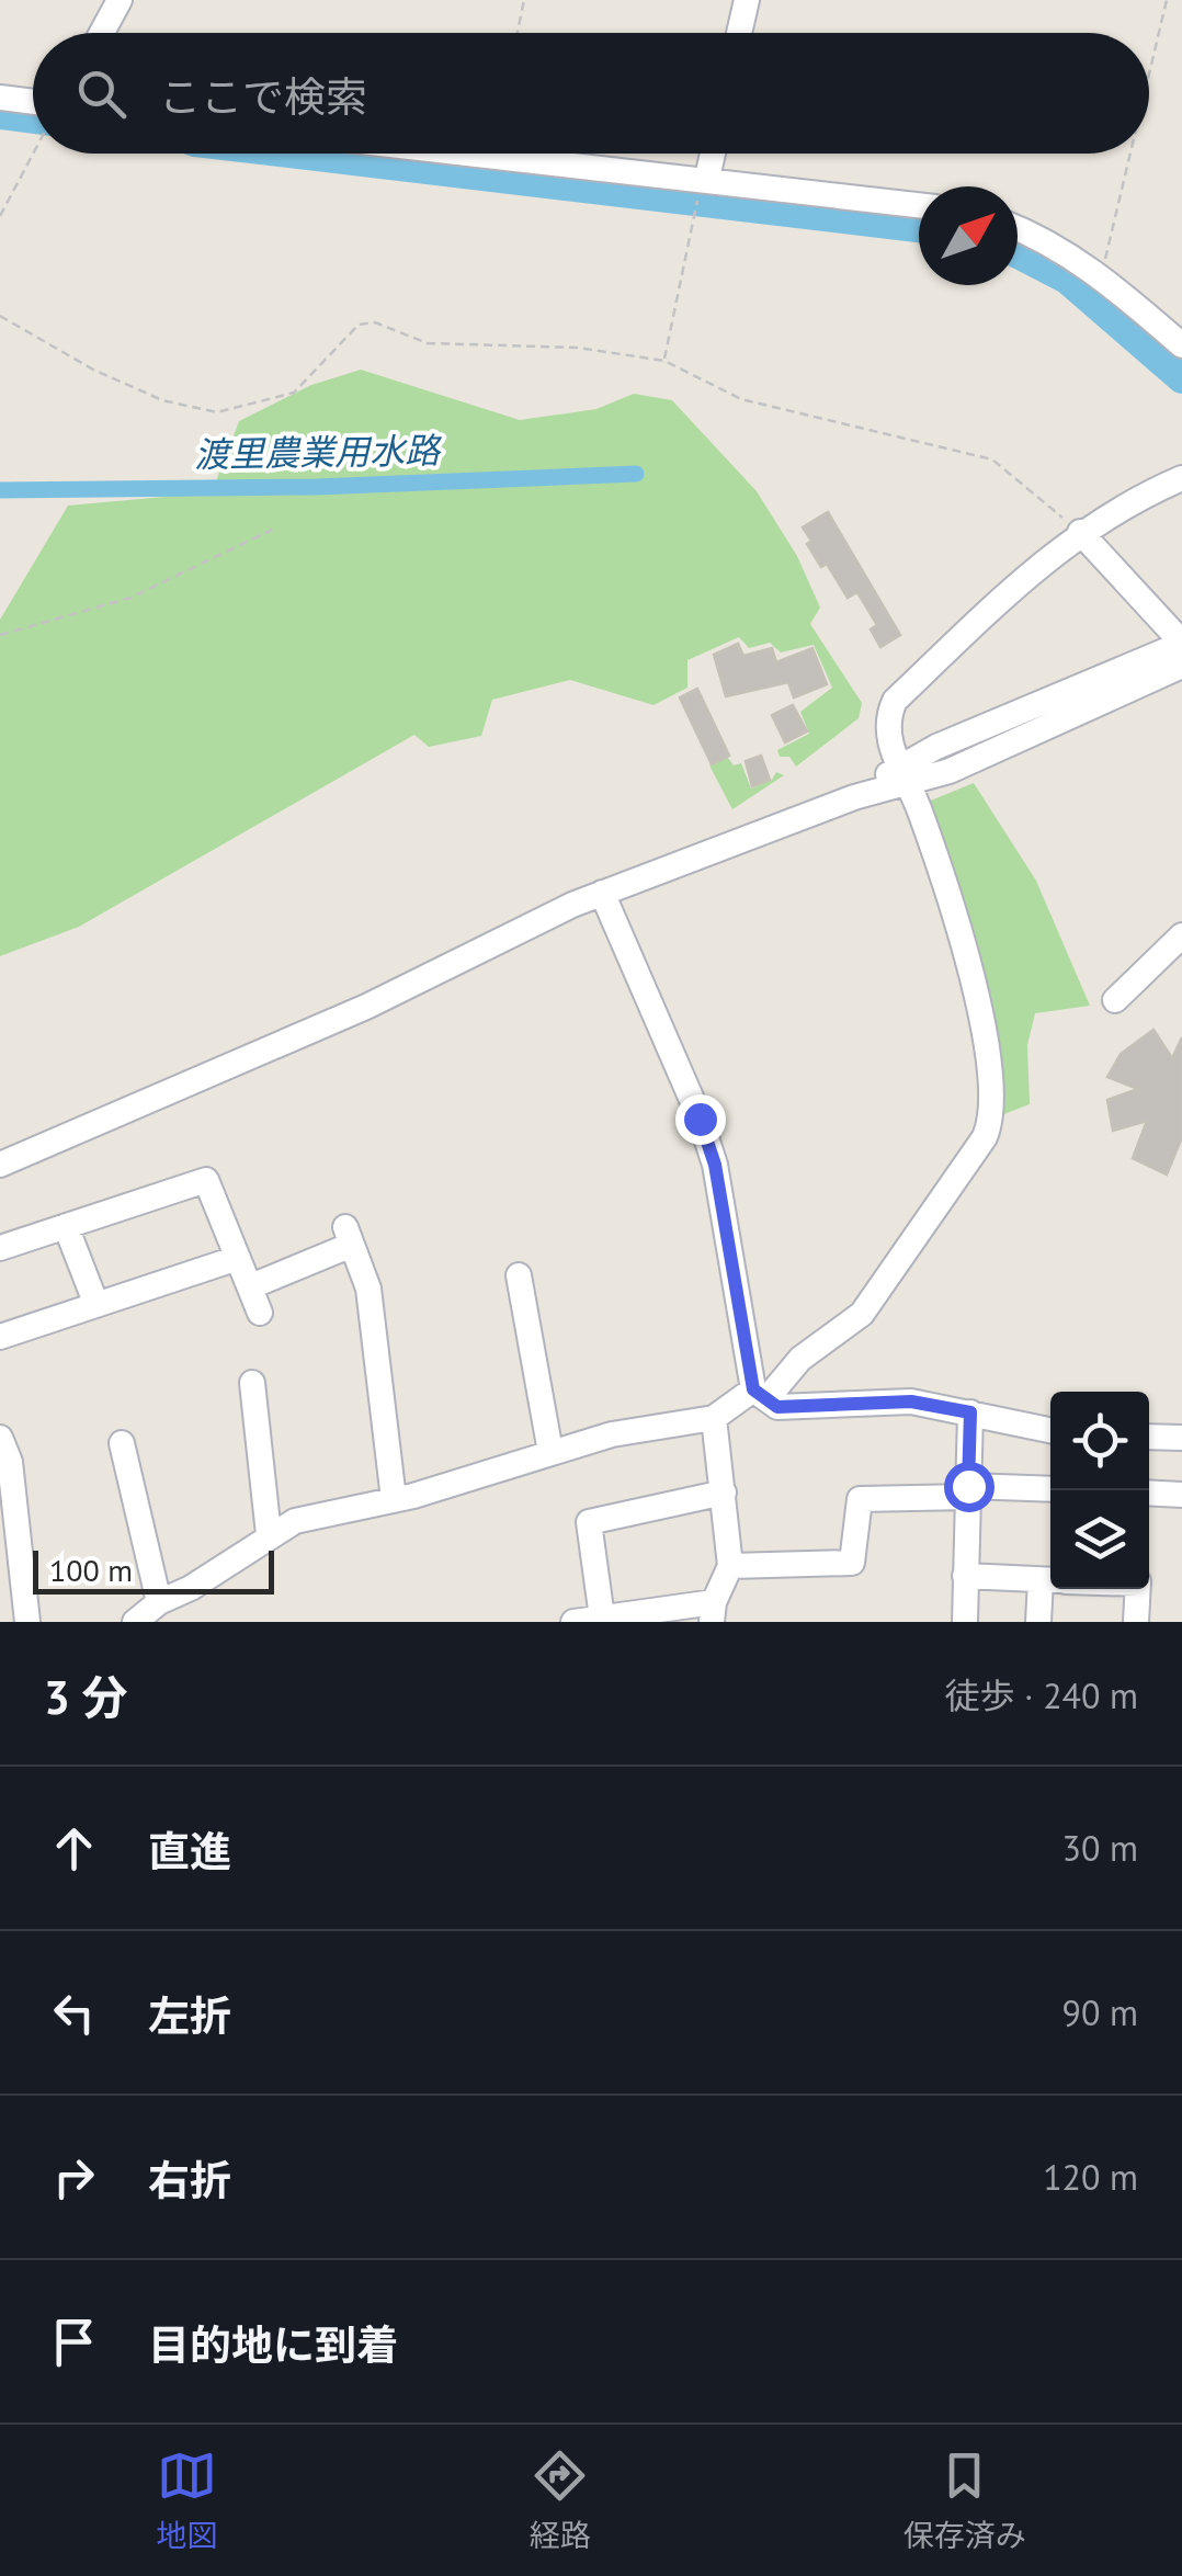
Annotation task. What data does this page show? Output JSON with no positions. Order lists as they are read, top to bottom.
{
  "water": ["渡里農業用水路"],
  "scale_bar": "100 m",
  "north": "top right",
  "page": {
    "search": "ここで検索",
    "scale": "100 m",
    "heading": ["3 分", "徒歩 · 240 m"],
    "list": [
      ["直進", "30 m"],
      ["左折", "90 m"],
      ["右折", "120 m"],
      "目的地に到着"
    ],
    "nav": ["地図", "経路", "保存済み"]
  }
}
